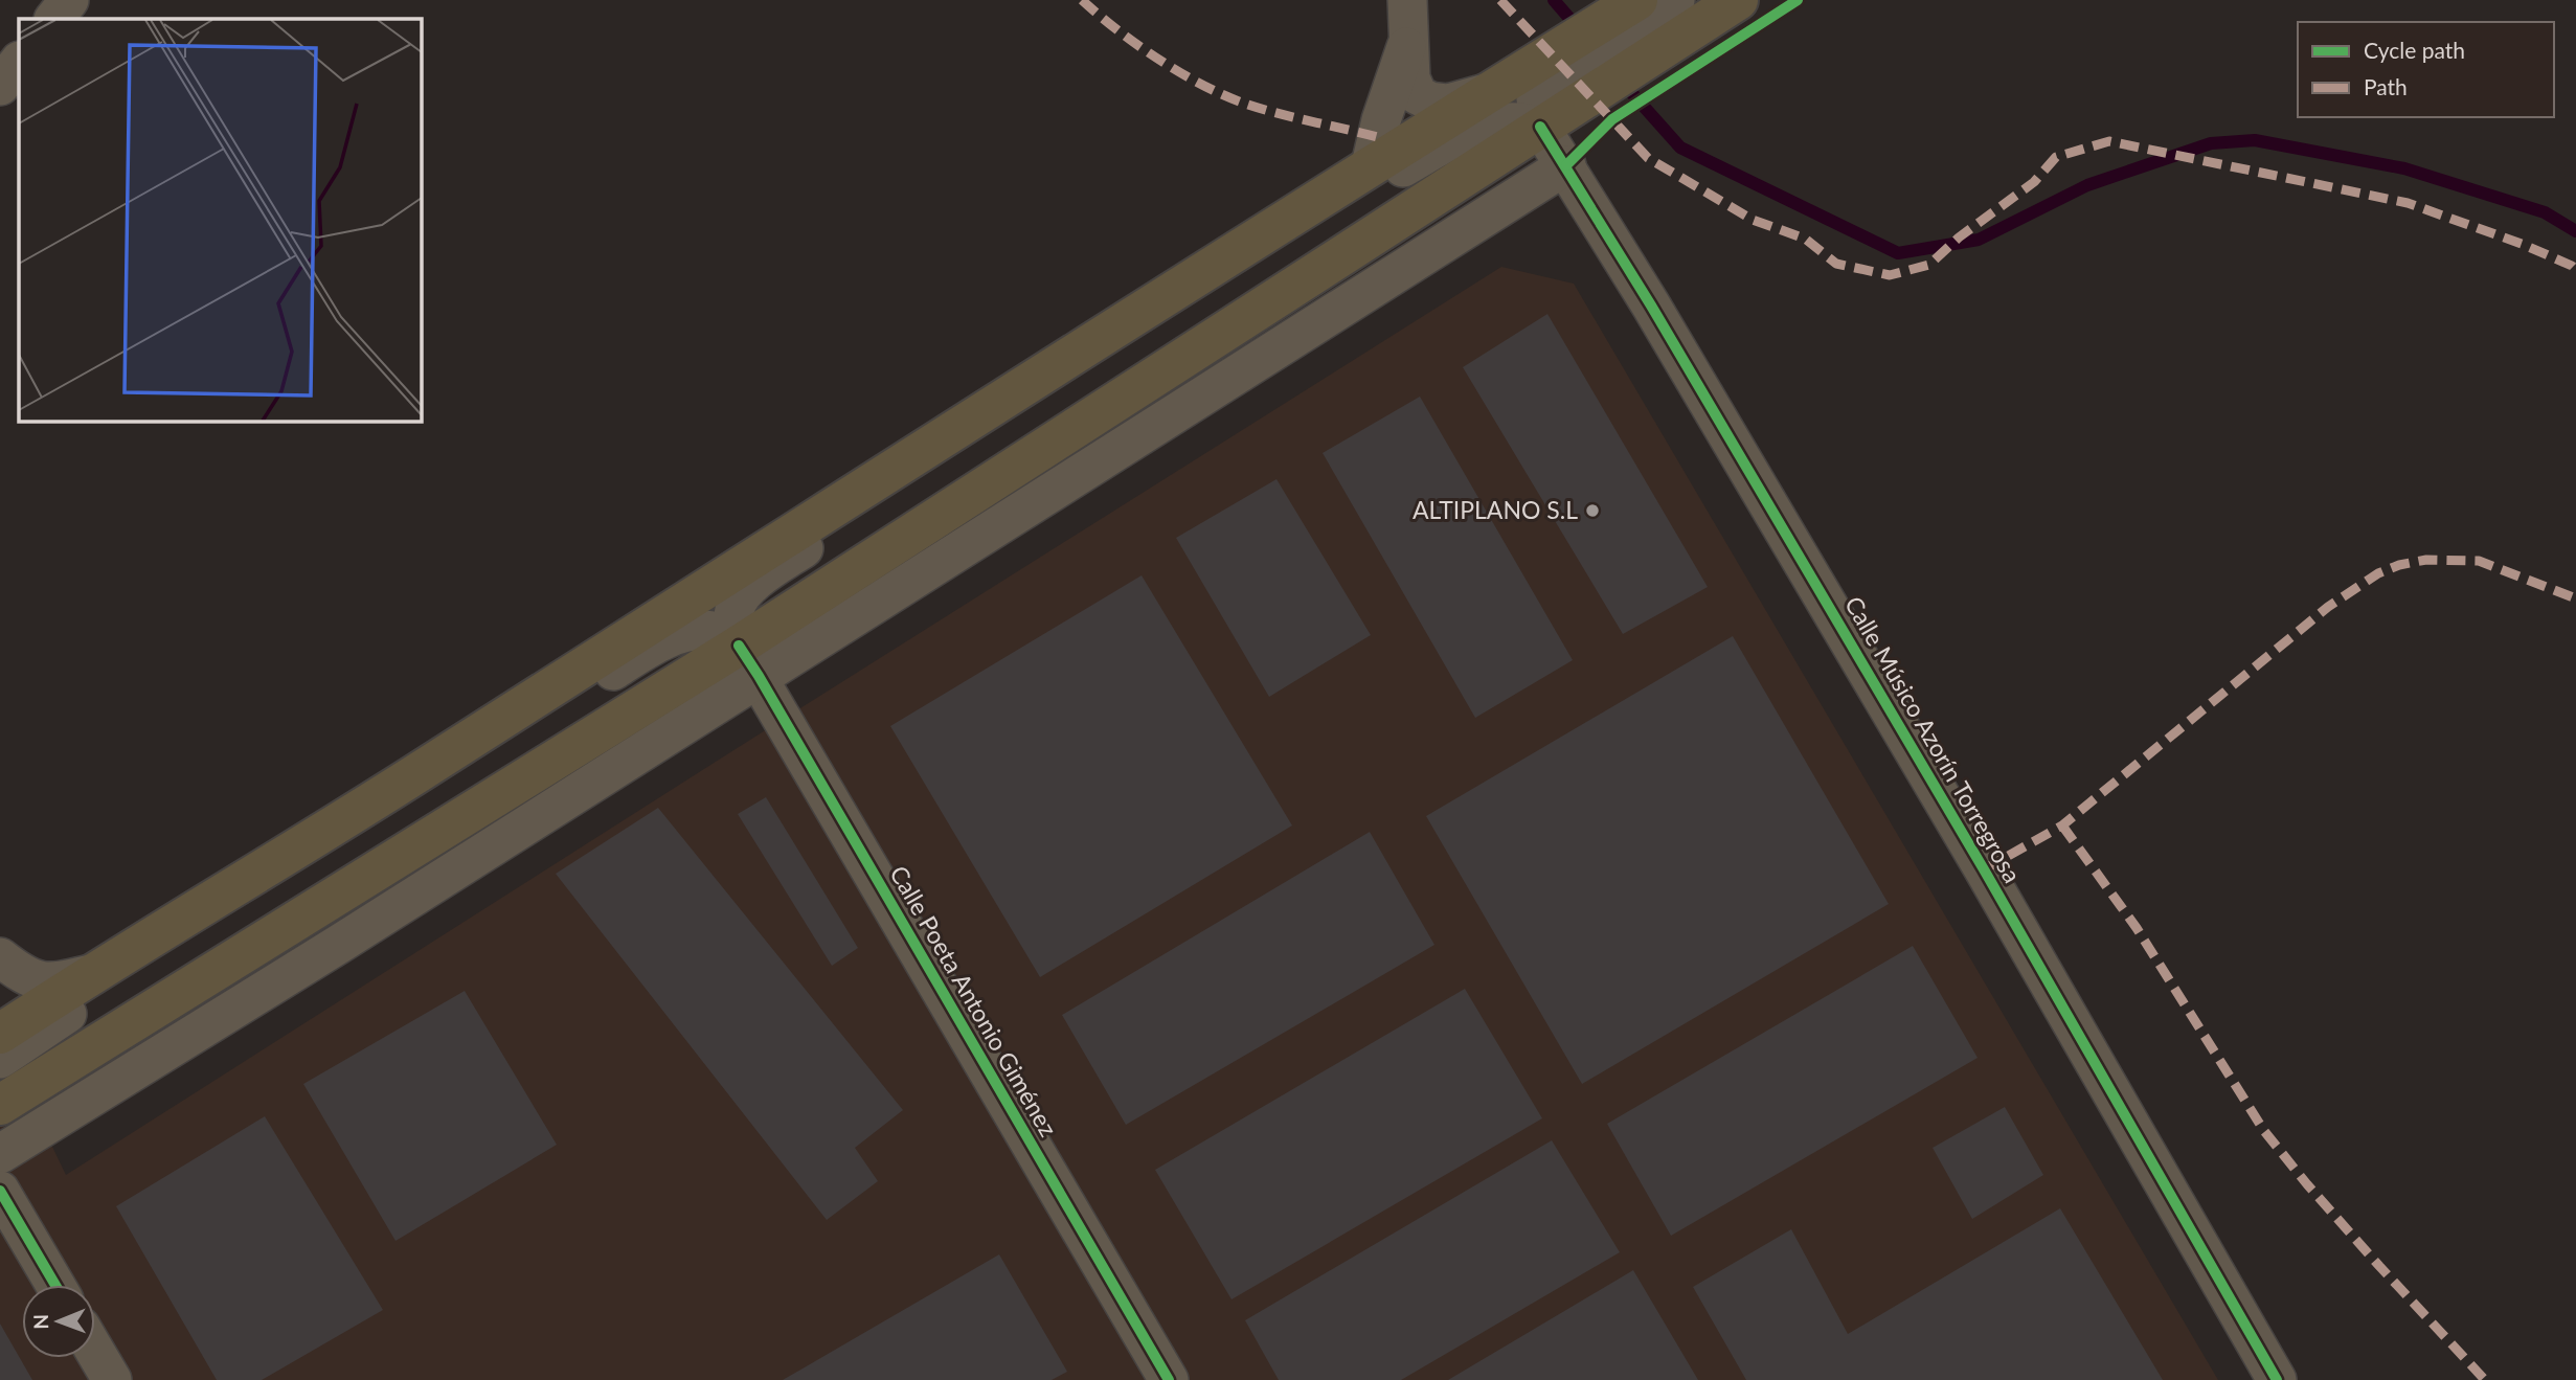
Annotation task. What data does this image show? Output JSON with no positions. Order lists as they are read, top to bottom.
{
  "streets": {
    "street": ["Calle Músico Azorín Torregrosa", "Calle Poeta Antonio Giménez"]
  },
  "places": ["ALTIPLANO S.L"],
  "legend": ["Cycle path", "Path"],
  "north": "left"
}
